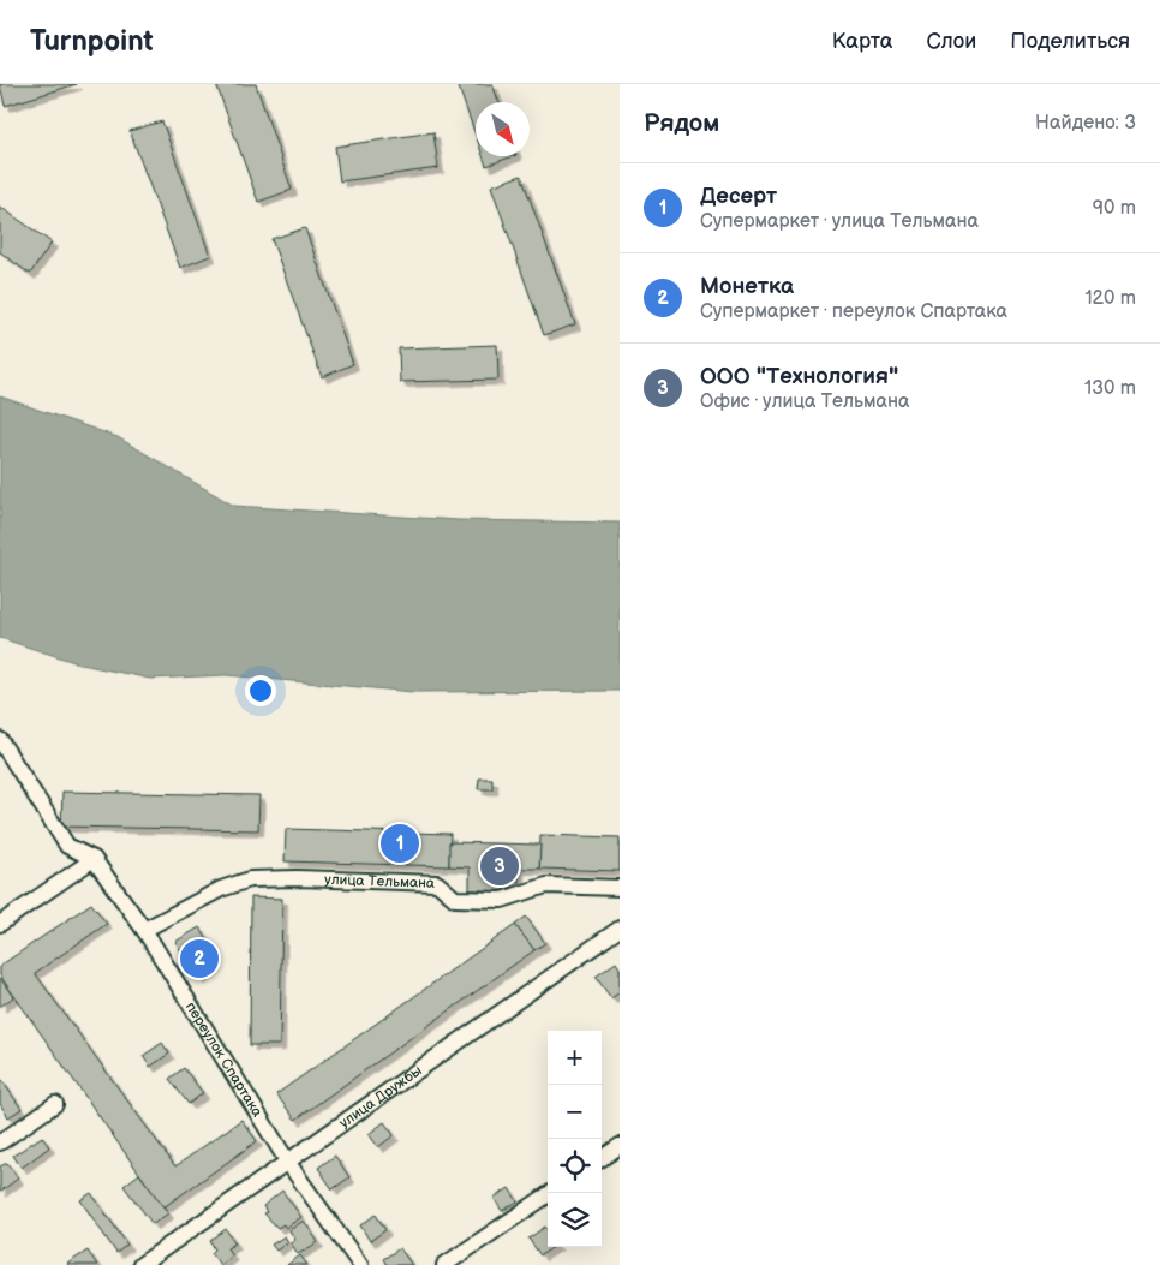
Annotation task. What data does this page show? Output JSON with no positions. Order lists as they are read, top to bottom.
{
  "streets": {
    "street": ["улица Тельмана", "переулок Спартака", "улица Дружбы"]
  },
  "crossings": [
    ["улица Тельмана", "переулок Спартака"],
    ["переулок Спартака", "улица Дружбы"]
  ],
  "north": "bottom right",
  "page": {
    "header": "Turnpoint",
    "nav": ["Карта", "Слои", "Поделиться"],
    "heading": ["Рядом", "Найдено: 3"],
    "list": [
      {
        "mark": "1",
        "name": "Десерт",
        "note": "Супермаркет · улица Тельмана",
        "value": "90 m"
      },
      {
        "mark": "2",
        "name": "Монетка",
        "note": "Супермаркет · переулок Спартака",
        "value": "120 m"
      },
      {
        "mark": "3",
        "name": "ООО \"Технология\"",
        "note": "Офис · улица Тельмана",
        "value": "130 m"
      }
    ],
    "pins": ["1", "3", "2"],
    "map_buttons": ["+", "−"]
  }
}
